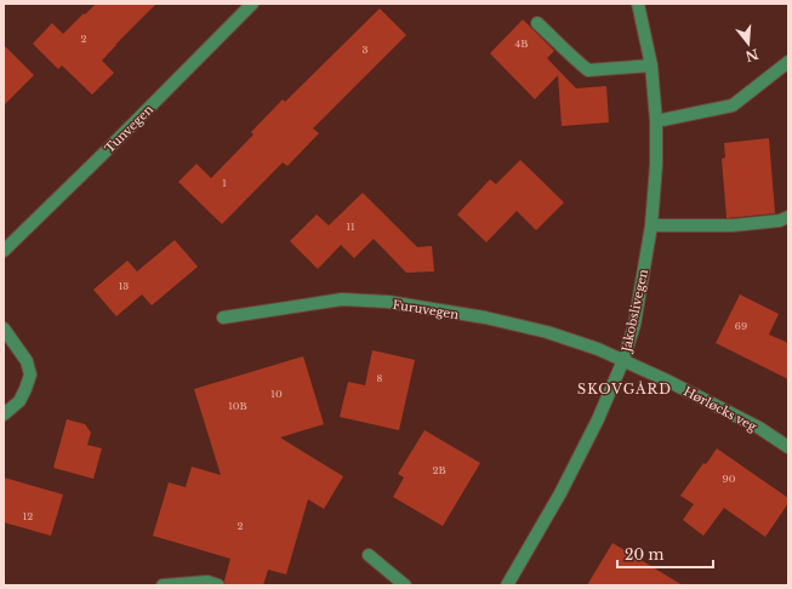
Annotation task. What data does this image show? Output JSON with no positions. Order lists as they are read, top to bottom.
{
  "streets": {
    "street": [
      "Tunvegen",
      "Furuvegen",
      "Jakobslivegen",
      "Hørløcks veg"
    ]
  },
  "crossings": [
    ["Furuvegen", "Jakobslivegen"],
    ["Furuvegen", "Hørløcks veg"],
    ["Jakobslivegen", "Hørløcks veg"]
  ],
  "districts": ["SKOVGÅRD"],
  "house_numbers": [
    "2",
    "4B",
    "3",
    "1",
    "11",
    "13",
    "69",
    "8",
    "10",
    "10B",
    "2B",
    "90",
    "12",
    "2"
  ],
  "scale_bar": "20 m",
  "north": "bottom"
}
